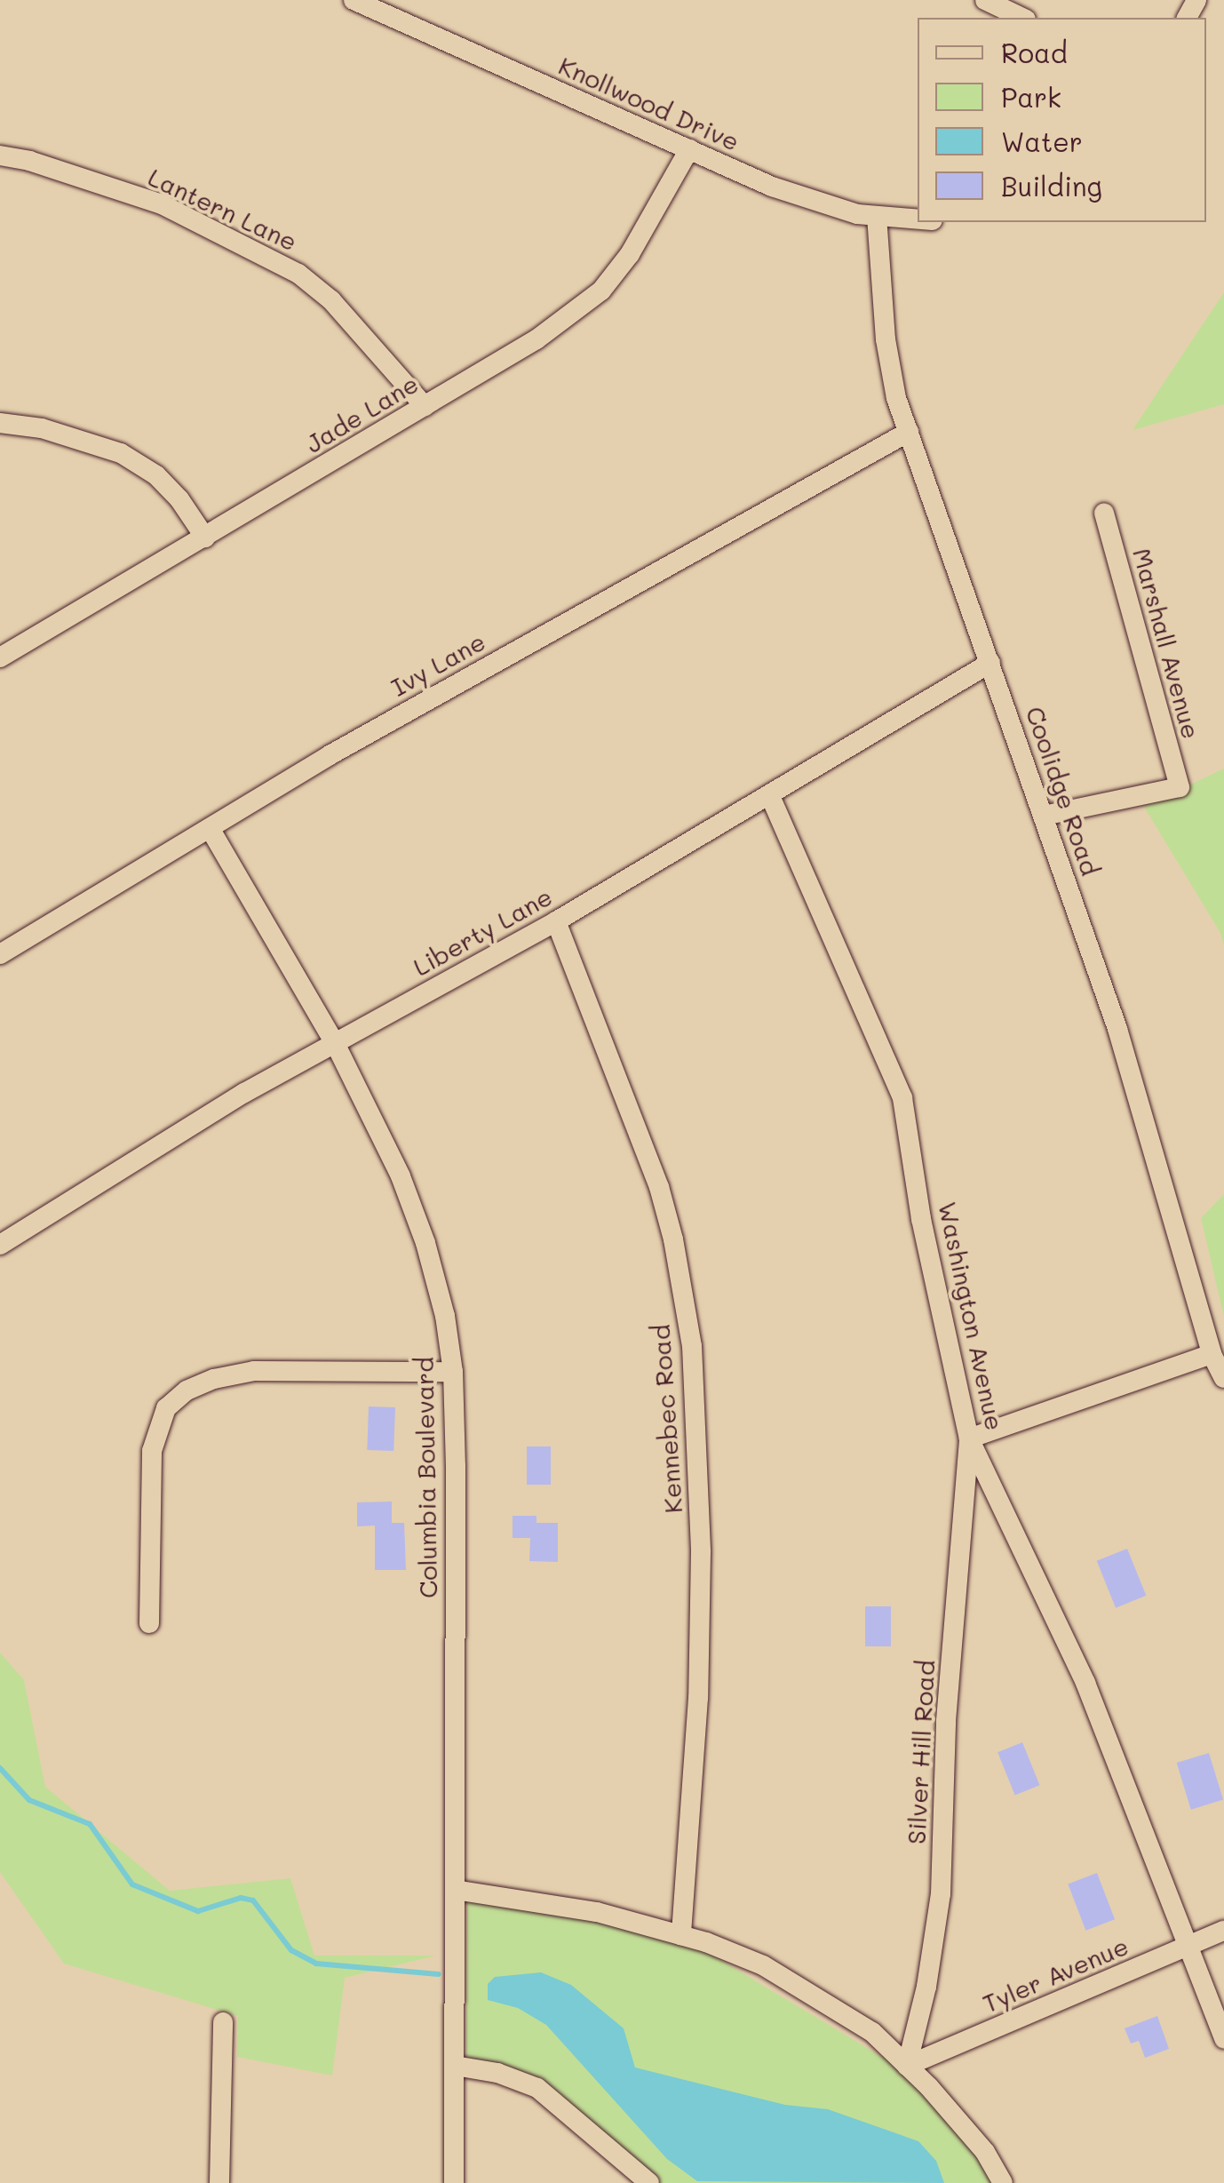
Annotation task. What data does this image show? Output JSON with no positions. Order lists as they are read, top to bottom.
{
  "streets": {
    "street": [
      "Knollwood Drive",
      "Lantern Lane",
      "Jade Lane",
      "Marshall Avenue",
      "Ivy Lane",
      "Coolidge Road",
      "Liberty Lane",
      "Washington Avenue",
      "Kennebec Road",
      "Columbia Boulevard",
      "Silver Hill Road",
      "Tyler Avenue"
    ]
  },
  "crossings": [
    ["Knollwood Drive", "Jade Lane"],
    ["Knollwood Drive", "Coolidge Road"],
    ["Lantern Lane", "Jade Lane"],
    ["Marshall Avenue", "Coolidge Road"],
    ["Ivy Lane", "Coolidge Road"],
    ["Ivy Lane", "Columbia Boulevard"],
    ["Coolidge Road", "Liberty Lane"],
    ["Liberty Lane", "Washington Avenue"],
    ["Liberty Lane", "Kennebec Road"],
    ["Liberty Lane", "Columbia Boulevard"],
    ["Washington Avenue", "Silver Hill Road"],
    ["Washington Avenue", "Tyler Avenue"],
    ["Silver Hill Road", "Tyler Avenue"]
  ],
  "legend": [
    "Road",
    "Park",
    "Water",
    "Building"
  ]
}
